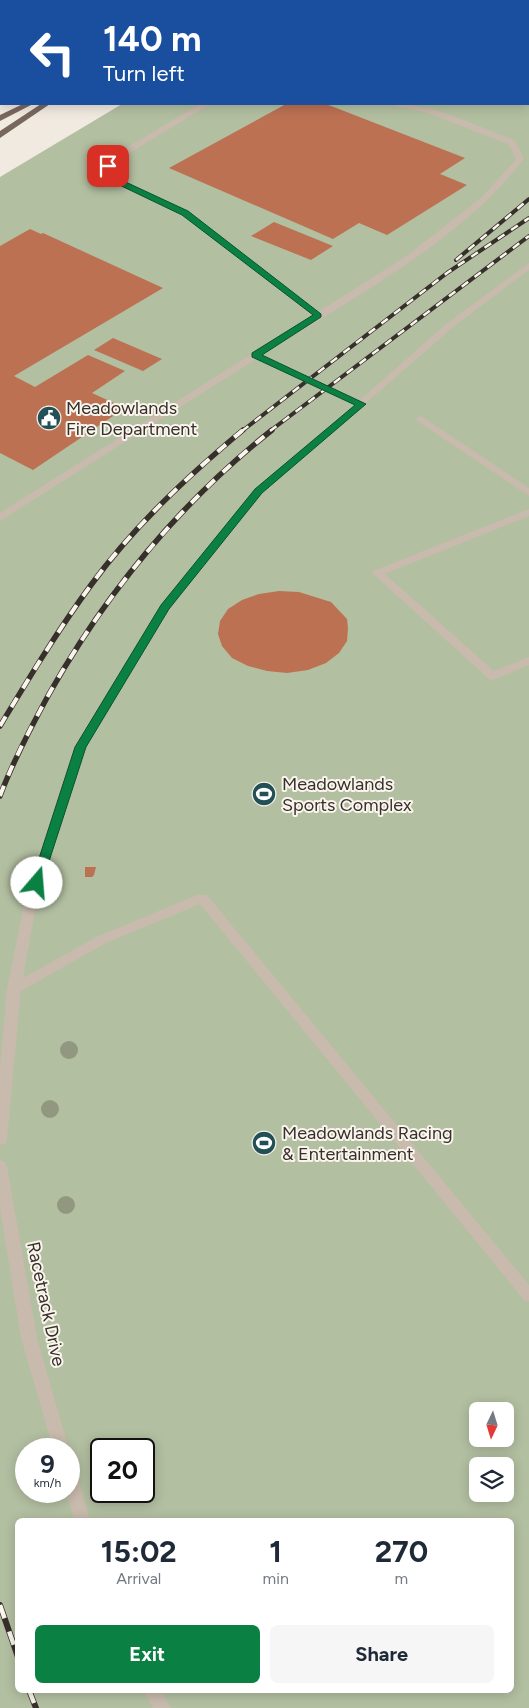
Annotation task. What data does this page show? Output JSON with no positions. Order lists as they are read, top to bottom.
{
  "streets": {
    "street": ["Racetrack Drive"]
  },
  "places": {
    "public building": ["Meadowlands Fire Department"],
    "sports": ["Meadowlands Sports Complex", "Meadowlands Racing & Entertainment"]
  },
  "north": "bottom",
  "page": {
    "turn": ["140 m", "Turn left"],
    "speed": "9 km/h",
    "limit": "20",
    "eta": [
      "15:02",
      "Arrival",
      "1",
      "min",
      "270",
      "m"
    ],
    "buttons": ["Exit", "Share"]
  }
}
